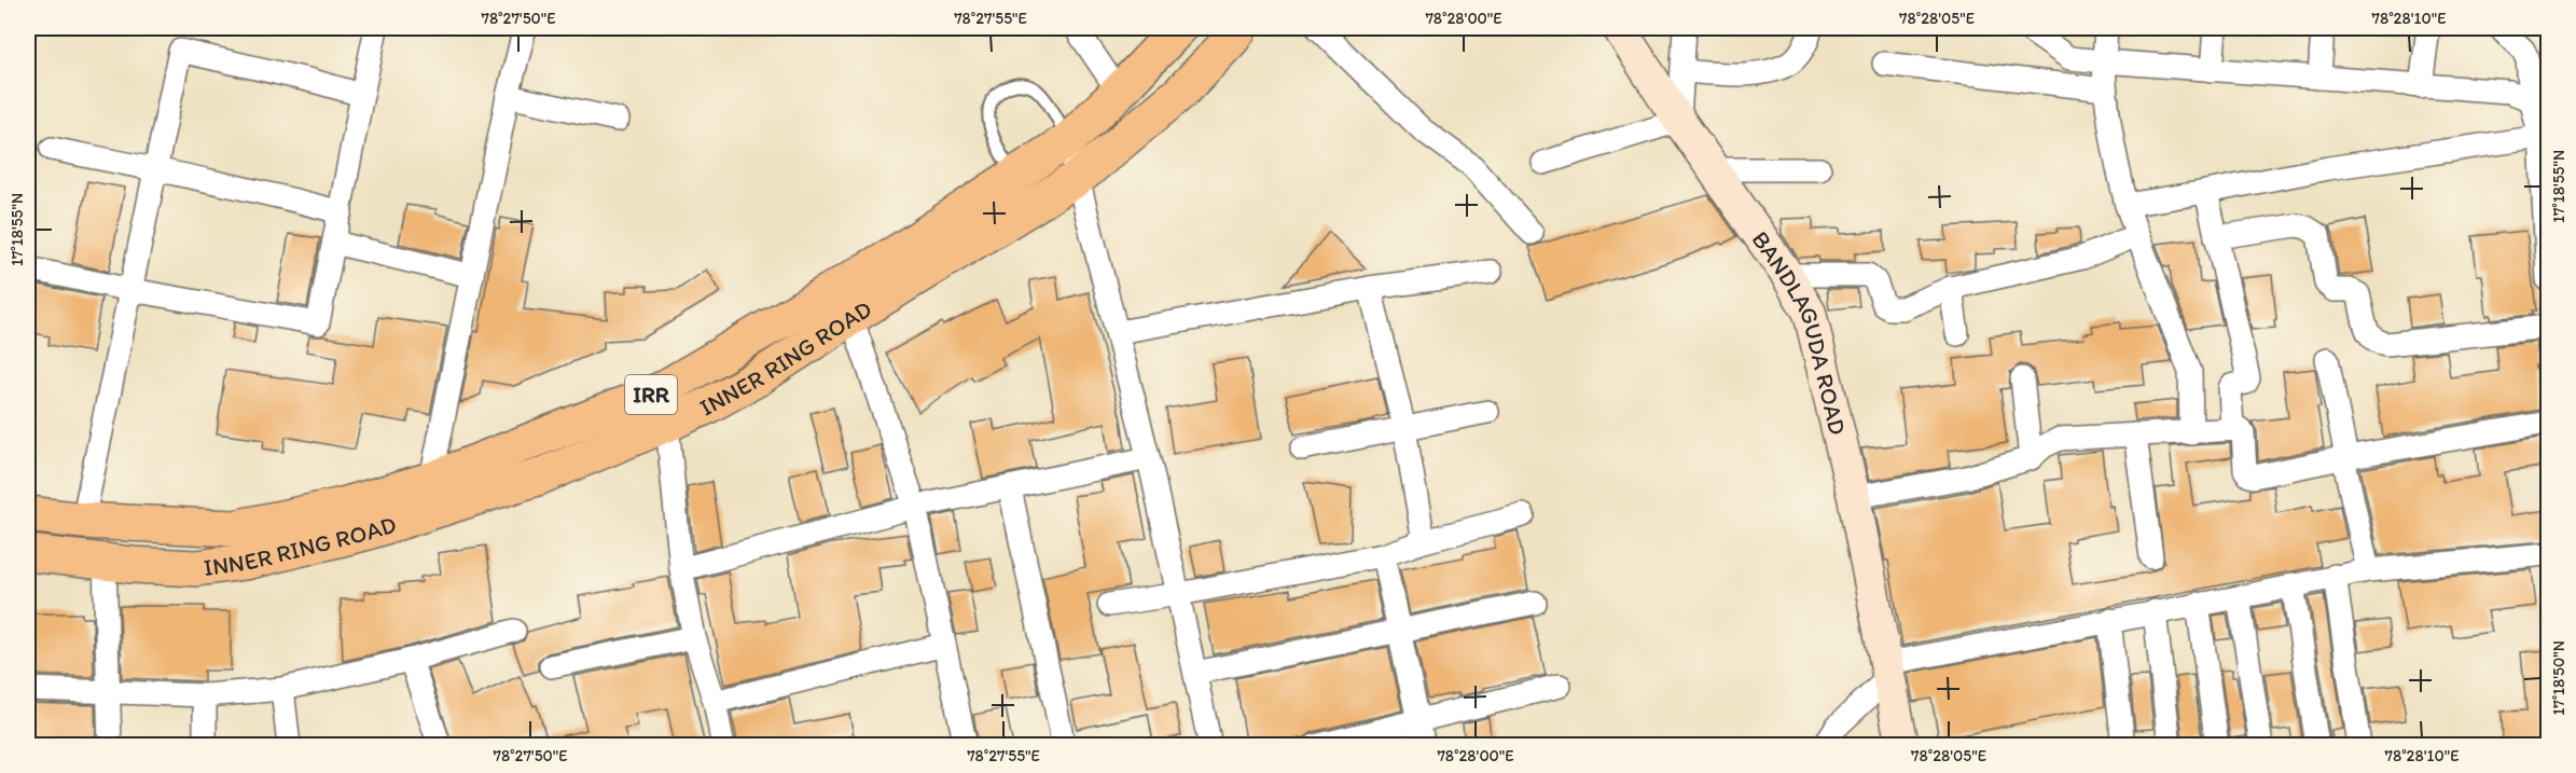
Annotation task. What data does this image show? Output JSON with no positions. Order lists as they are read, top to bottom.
{
  "streets": {
    "highway": ["INNER RING ROAD", "IRR"],
    "street": ["BANDLAGUDA ROAD"]
  },
  "coordinates": [
    "78°27'50\"E",
    "78°27'55\"E",
    "78°28'00\"E",
    "78°28'05\"E",
    "78°28'10\"E",
    "17°18'55\"N",
    "17°18'50\"N"
  ]
}
